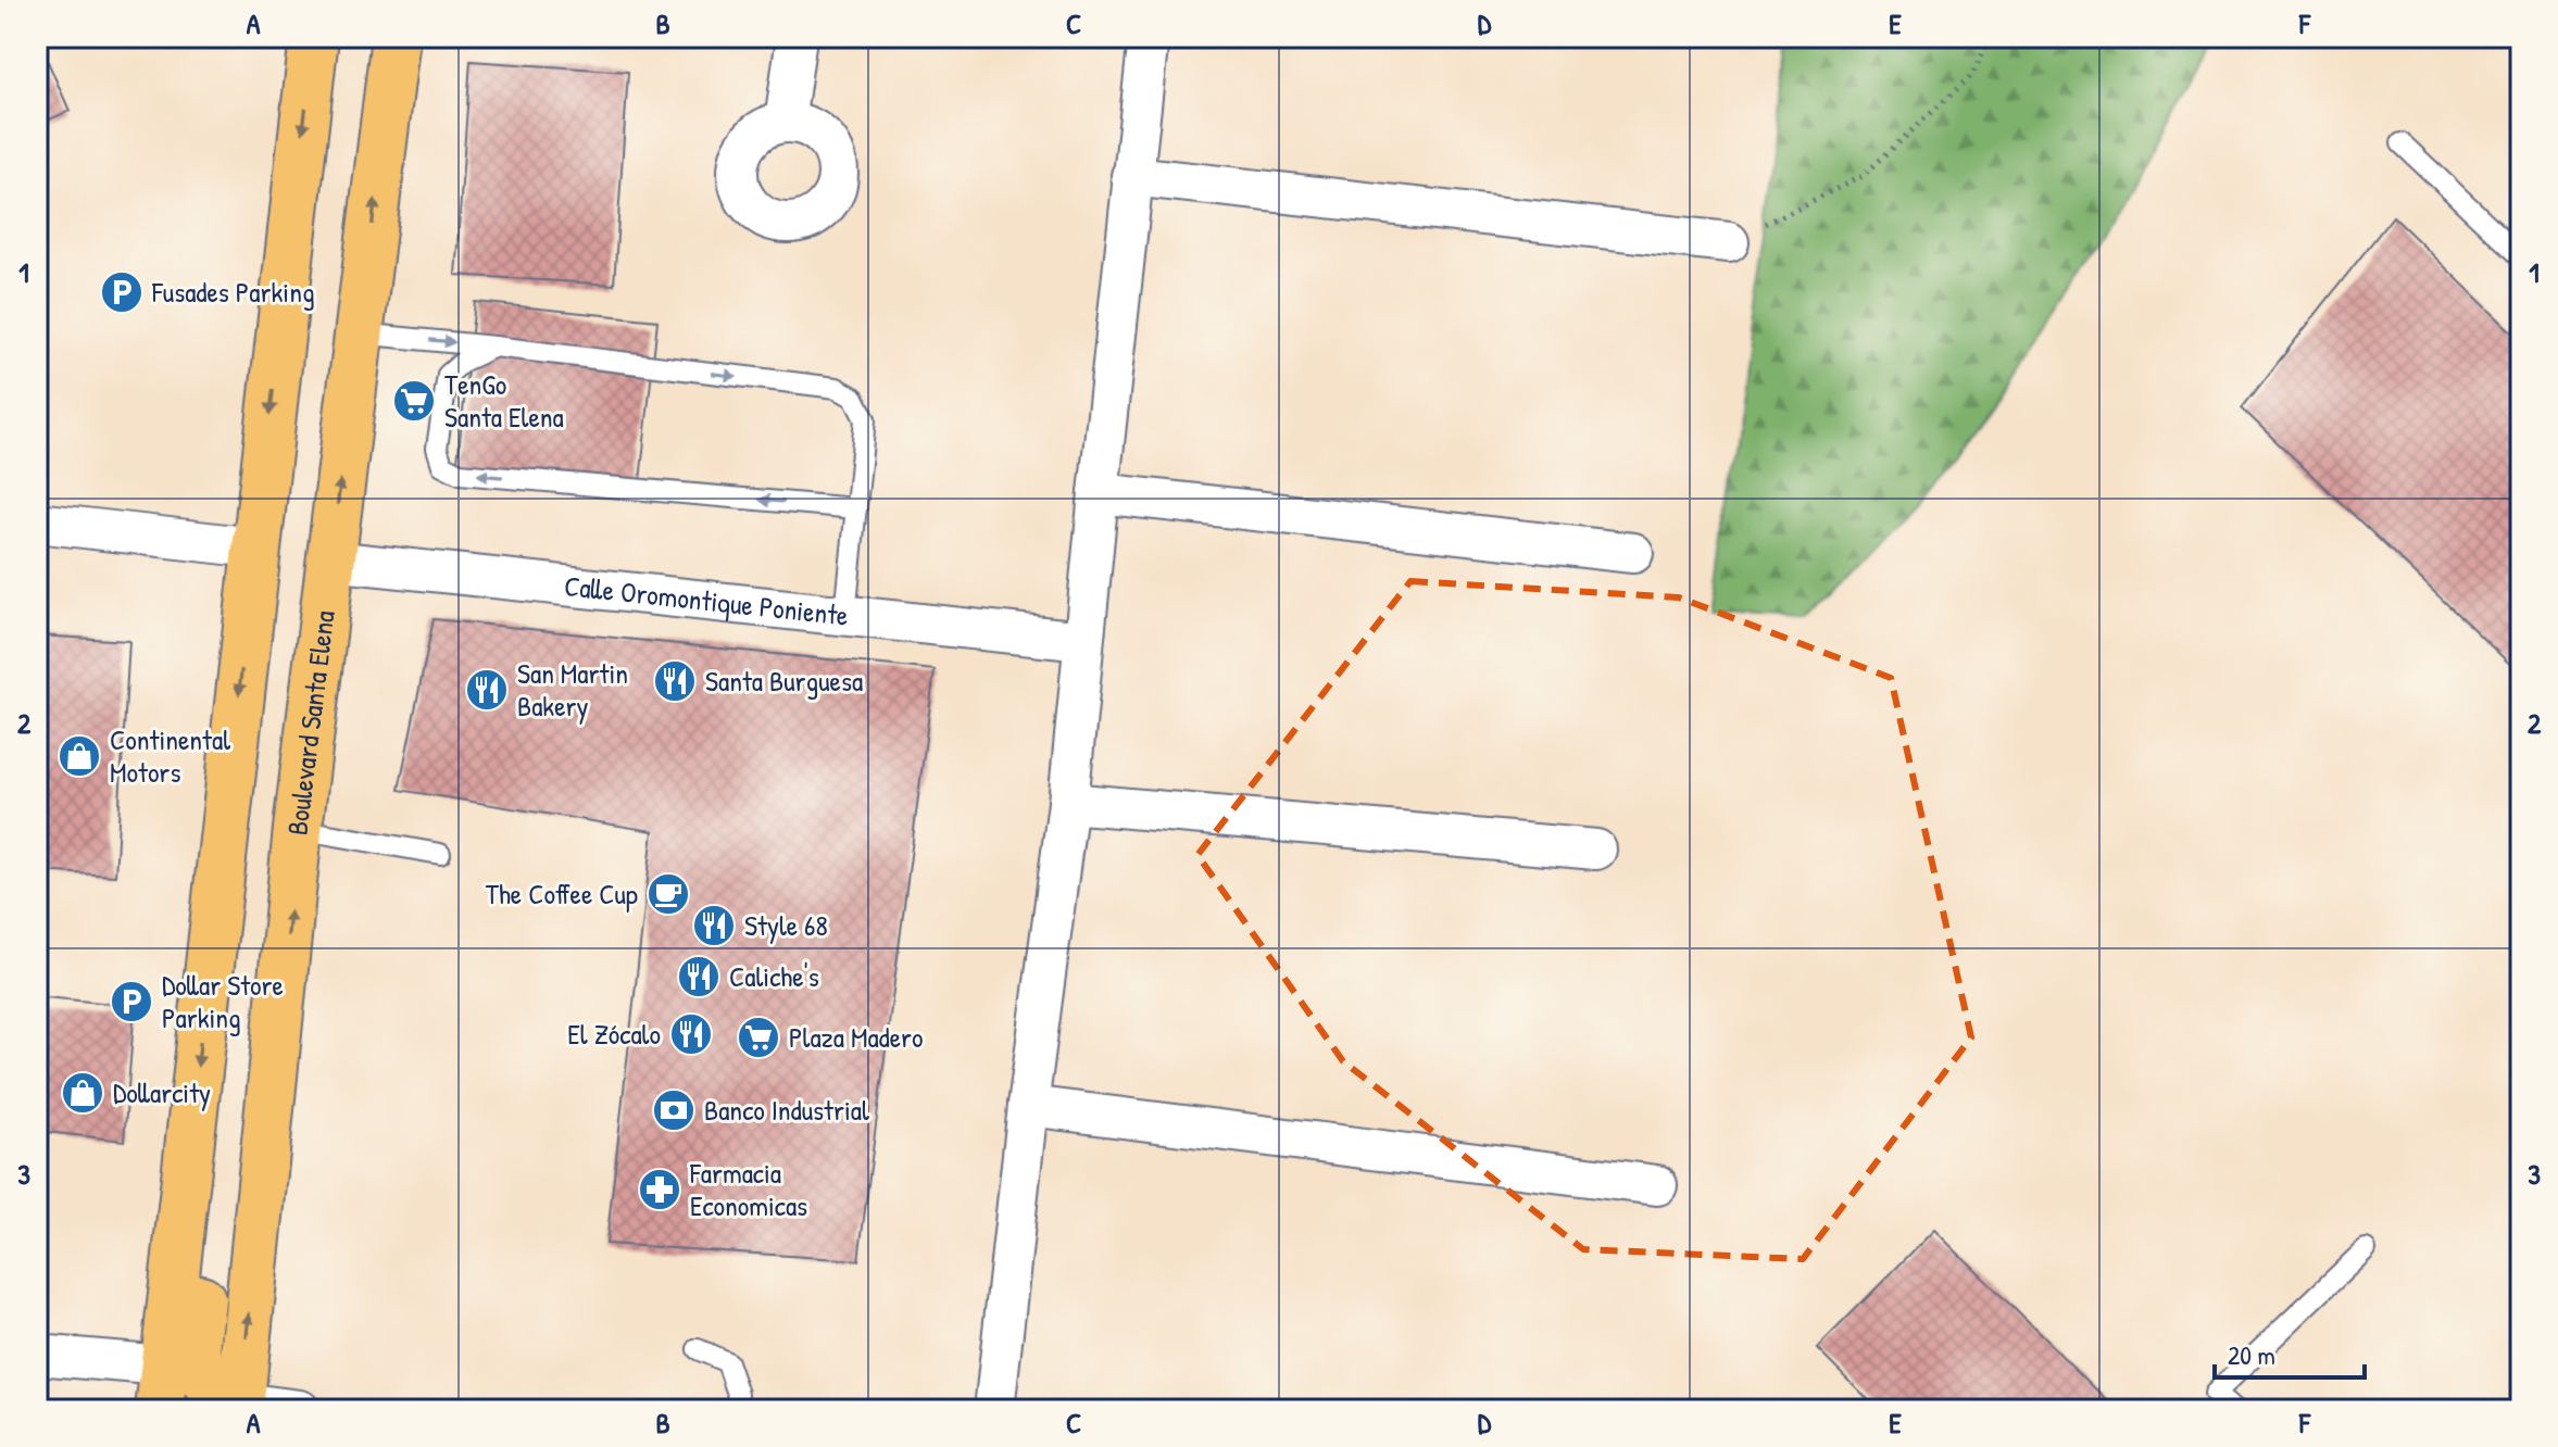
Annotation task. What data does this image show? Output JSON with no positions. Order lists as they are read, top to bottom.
{
  "streets": {
    "main road": ["Boulevard Santa Elena"],
    "street": ["Calle Oromontique Poniente"]
  },
  "crossings": [
    ["Calle Oromontique Poniente", "Boulevard Santa Elena"]
  ],
  "places": {
    "parking": ["Fusades Parking", "Dollar Store Parking"],
    "supermarket": ["TenGo Santa Elena", "Plaza Madero"],
    "restaurant": [
      "Santa Burguesa",
      "San Martin Bakery",
      "Style 68",
      "Caliche's",
      "El Zócalo"
    ],
    "shop": ["Continental Motors", "Dollarcity"],
    "cafe": ["The Coffee Cup"],
    "bank": ["Banco Industrial"],
    "pharmacy": ["Farmacia Economicas"]
  },
  "scale_bar": "20 m",
  "grid": {
    "columns": [
      "A",
      "B",
      "C",
      "D",
      "E",
      "F"
    ],
    "rows": ["1", "2", "3"]
  }
}
